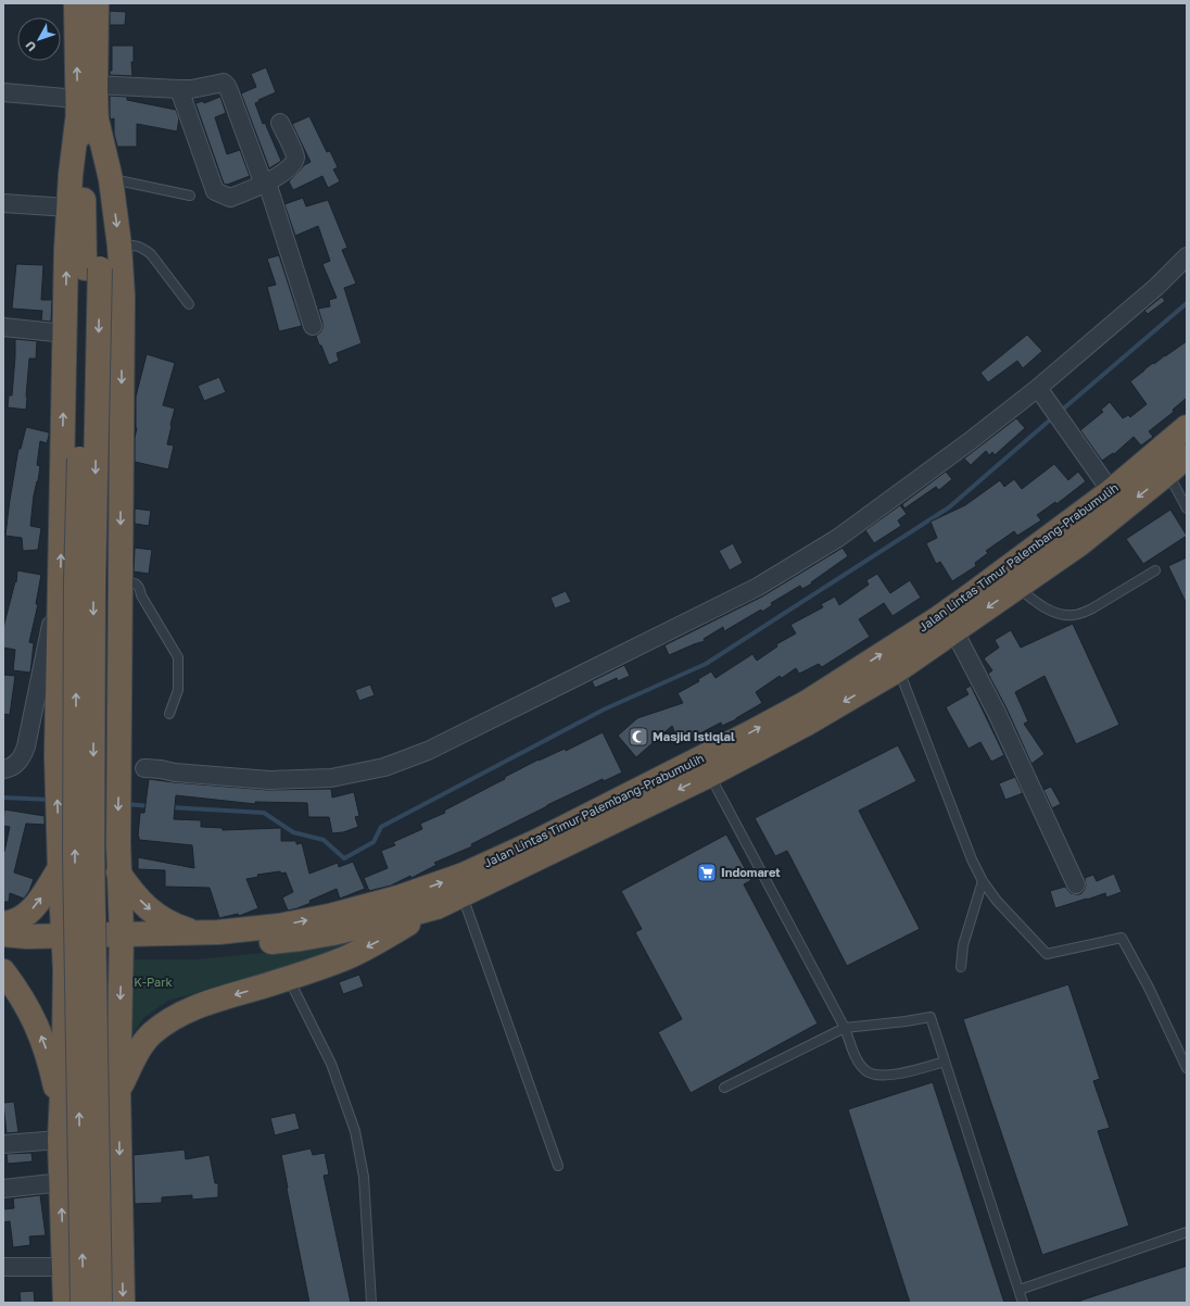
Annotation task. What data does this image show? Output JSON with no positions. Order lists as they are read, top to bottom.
{
  "streets": {
    "highway": ["Jalan Lintas Timur Palembang-Prabumulih"]
  },
  "parks": ["K-Park"],
  "places": {
    "mosque": ["Masjid Istiqlal"],
    "supermarket": ["Indomaret"]
  },
  "north": "bottom left"
}
